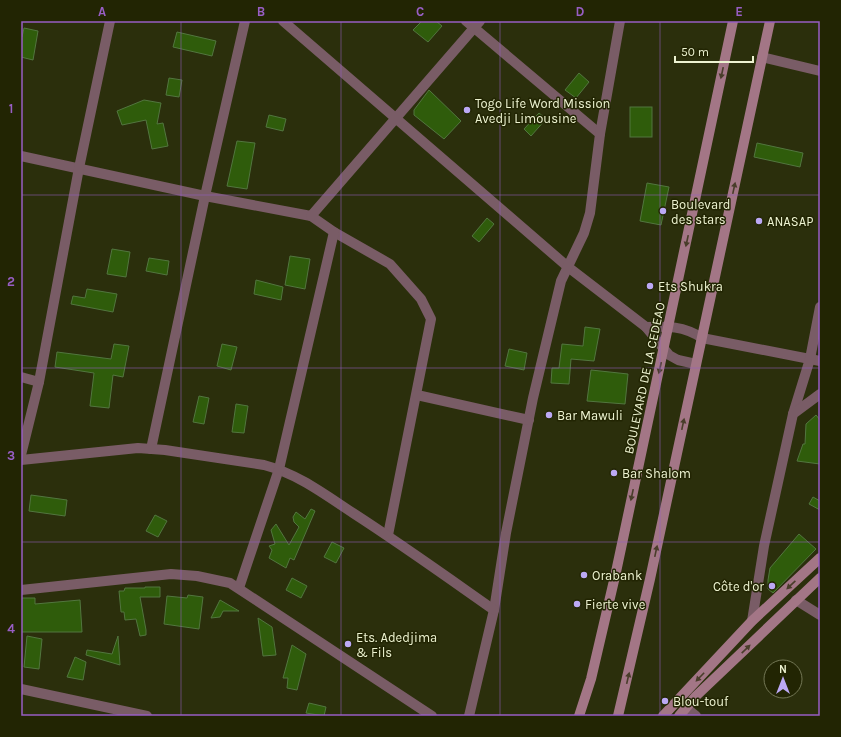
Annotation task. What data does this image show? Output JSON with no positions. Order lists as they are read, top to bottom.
{
  "streets": {
    "main road": ["BOULEVARD DE LA CEDEAO"]
  },
  "places": [
    "Togo Life Word Mission Avedji Limousine",
    "Boulevard des stars",
    "ANASAP",
    "Ets Shukra",
    "Bar Mawuli",
    "Bar Shalom",
    "Orabank",
    "Côte d'or",
    "Fierte vive",
    "Ets. Adedjima & Fils",
    "Blou-touf"
  ],
  "scale_bar": "50 m",
  "north": "top",
  "grid": {
    "columns": [
      "A",
      "B",
      "C",
      "D",
      "E"
    ],
    "rows": [
      "1",
      "2",
      "3",
      "4"
    ]
  }
}
